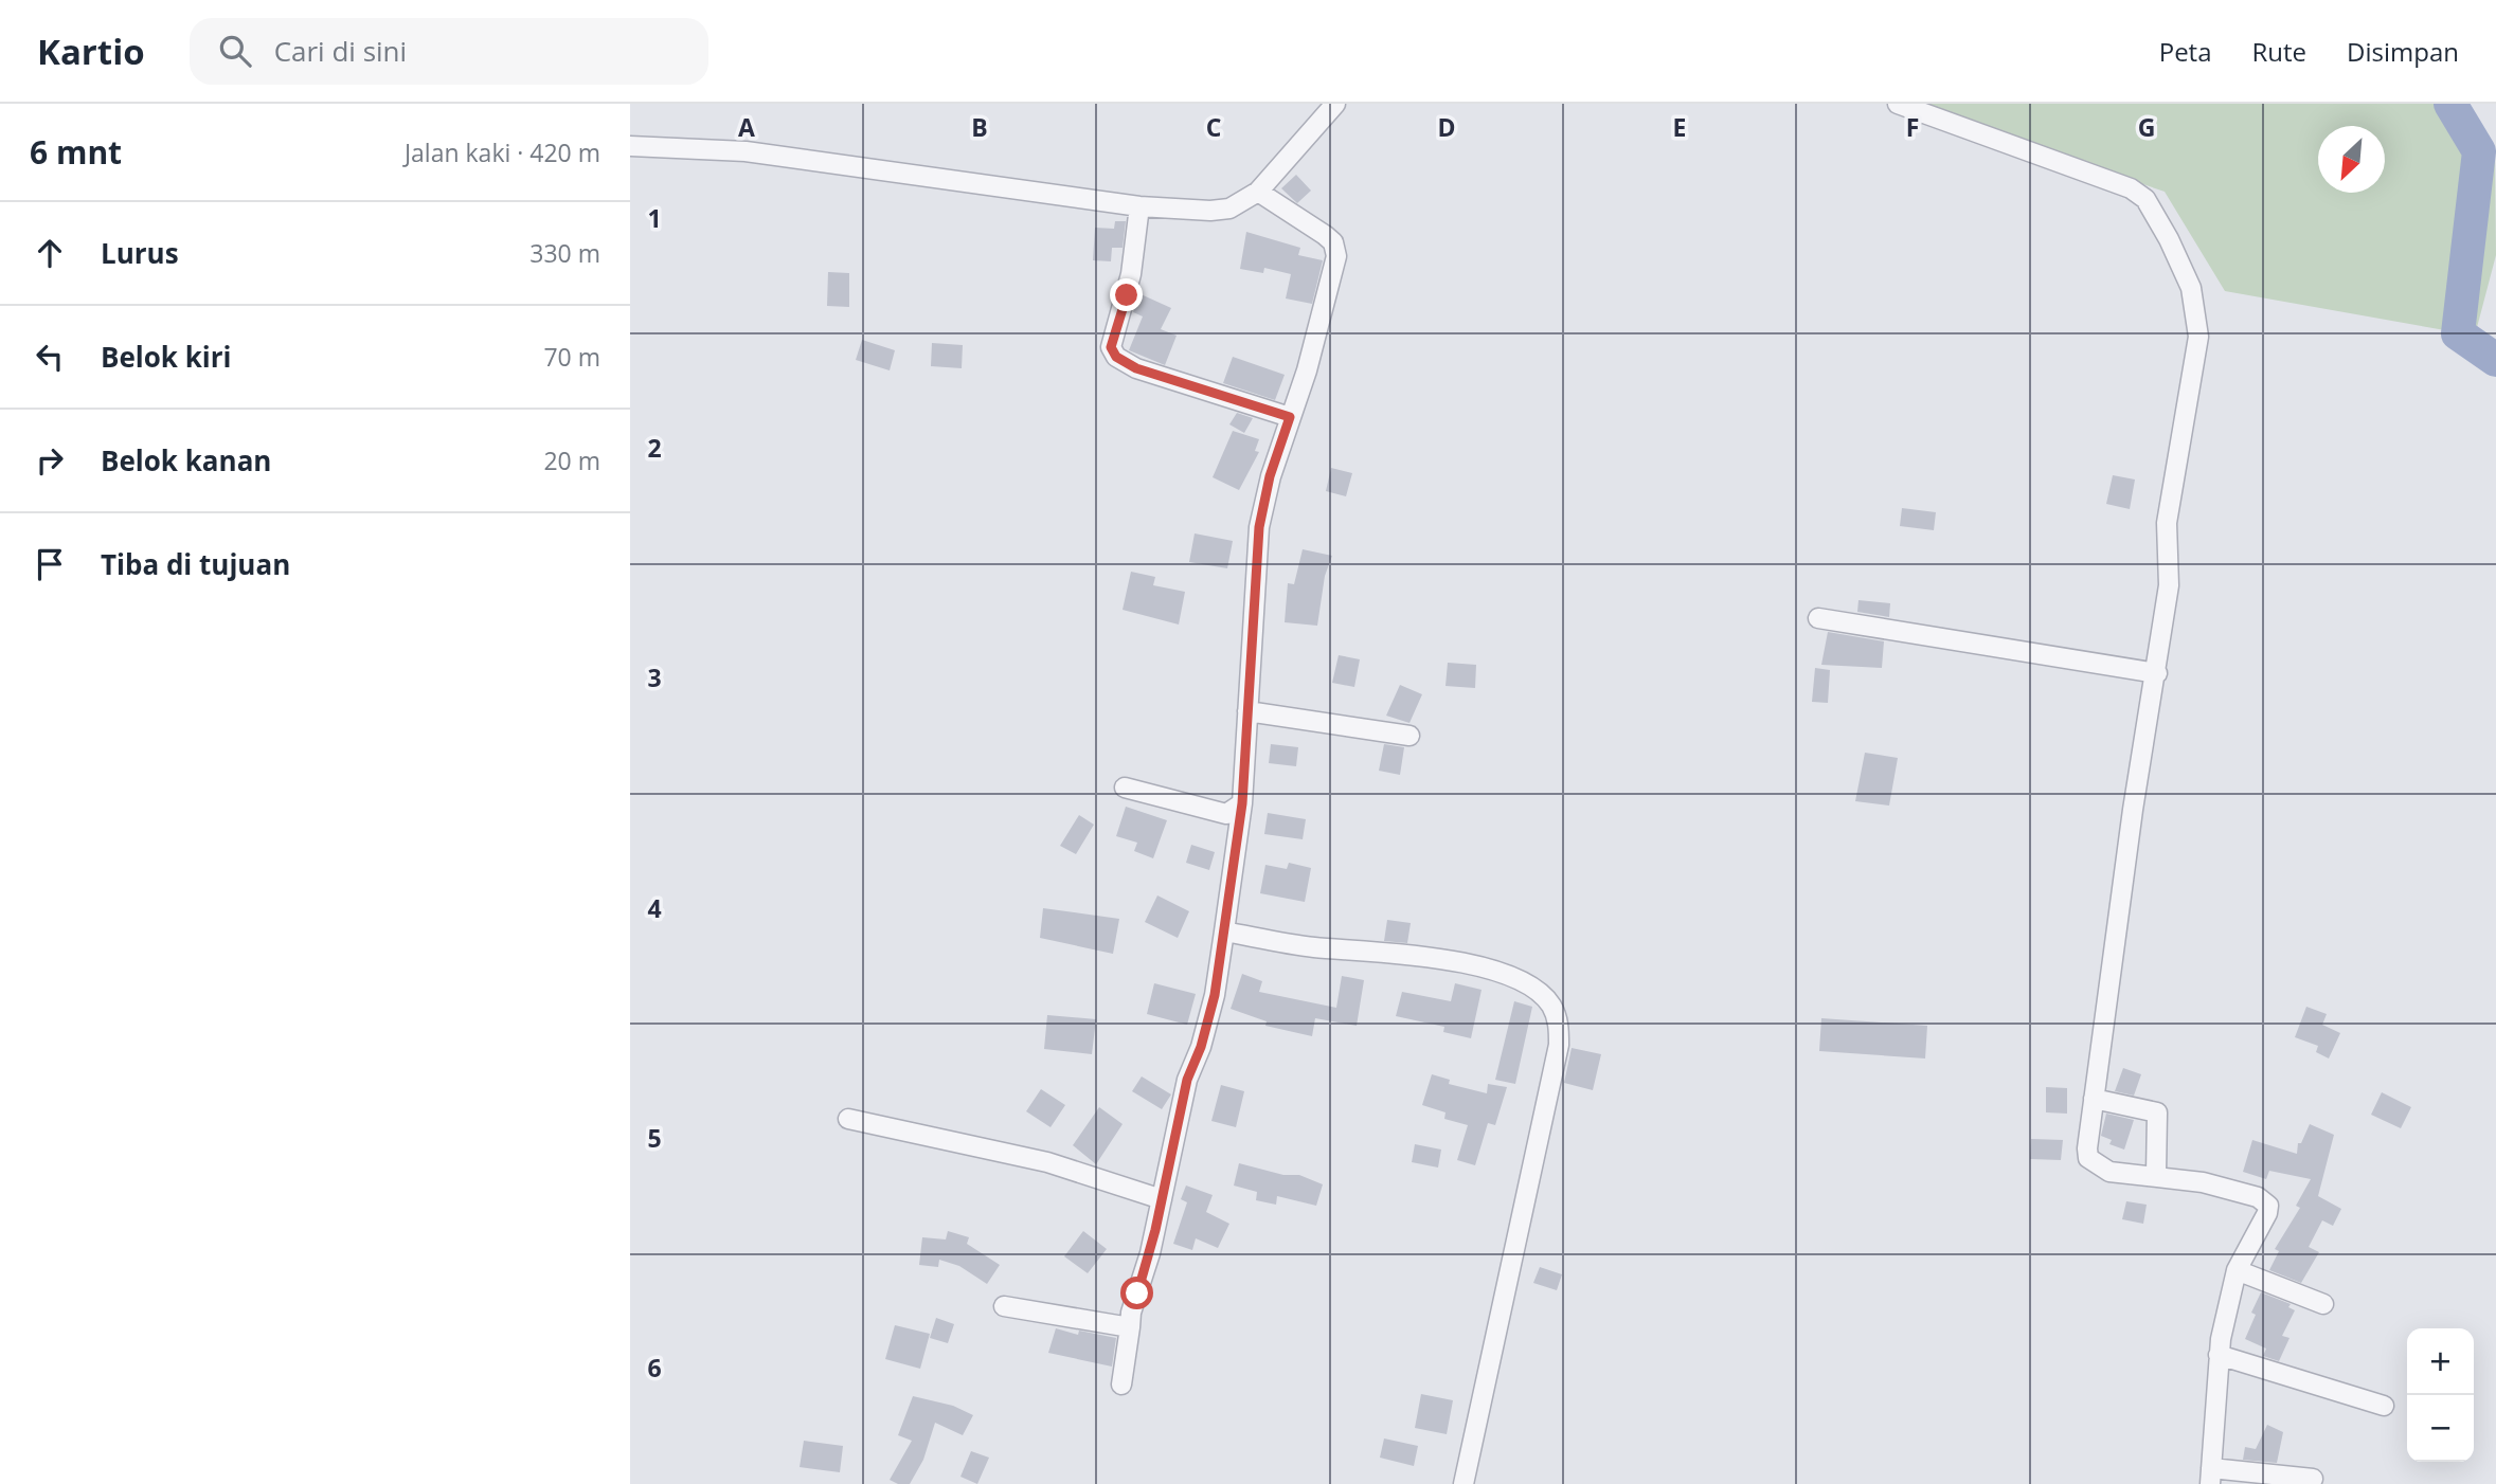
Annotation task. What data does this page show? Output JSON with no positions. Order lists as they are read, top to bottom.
{
  "north": "bottom left",
  "page": {
    "header": "Kartio",
    "search": "Cari di sini",
    "nav": ["Peta", "Rute", "Disimpan"],
    "heading": ["6 mnt", "Jalan kaki · 420 m"],
    "list": [
      ["Lurus", "330 m"],
      ["Belok kiri", "70 m"],
      ["Belok kanan", "20 m"],
      "Tiba di tujuan"
    ],
    "map_buttons": ["+", "−"]
  },
  "grid": {
    "columns": [
      "A",
      "B",
      "C",
      "D",
      "E",
      "F",
      "G"
    ],
    "rows": [
      "1",
      "2",
      "3",
      "4",
      "5",
      "6"
    ]
  }
}
